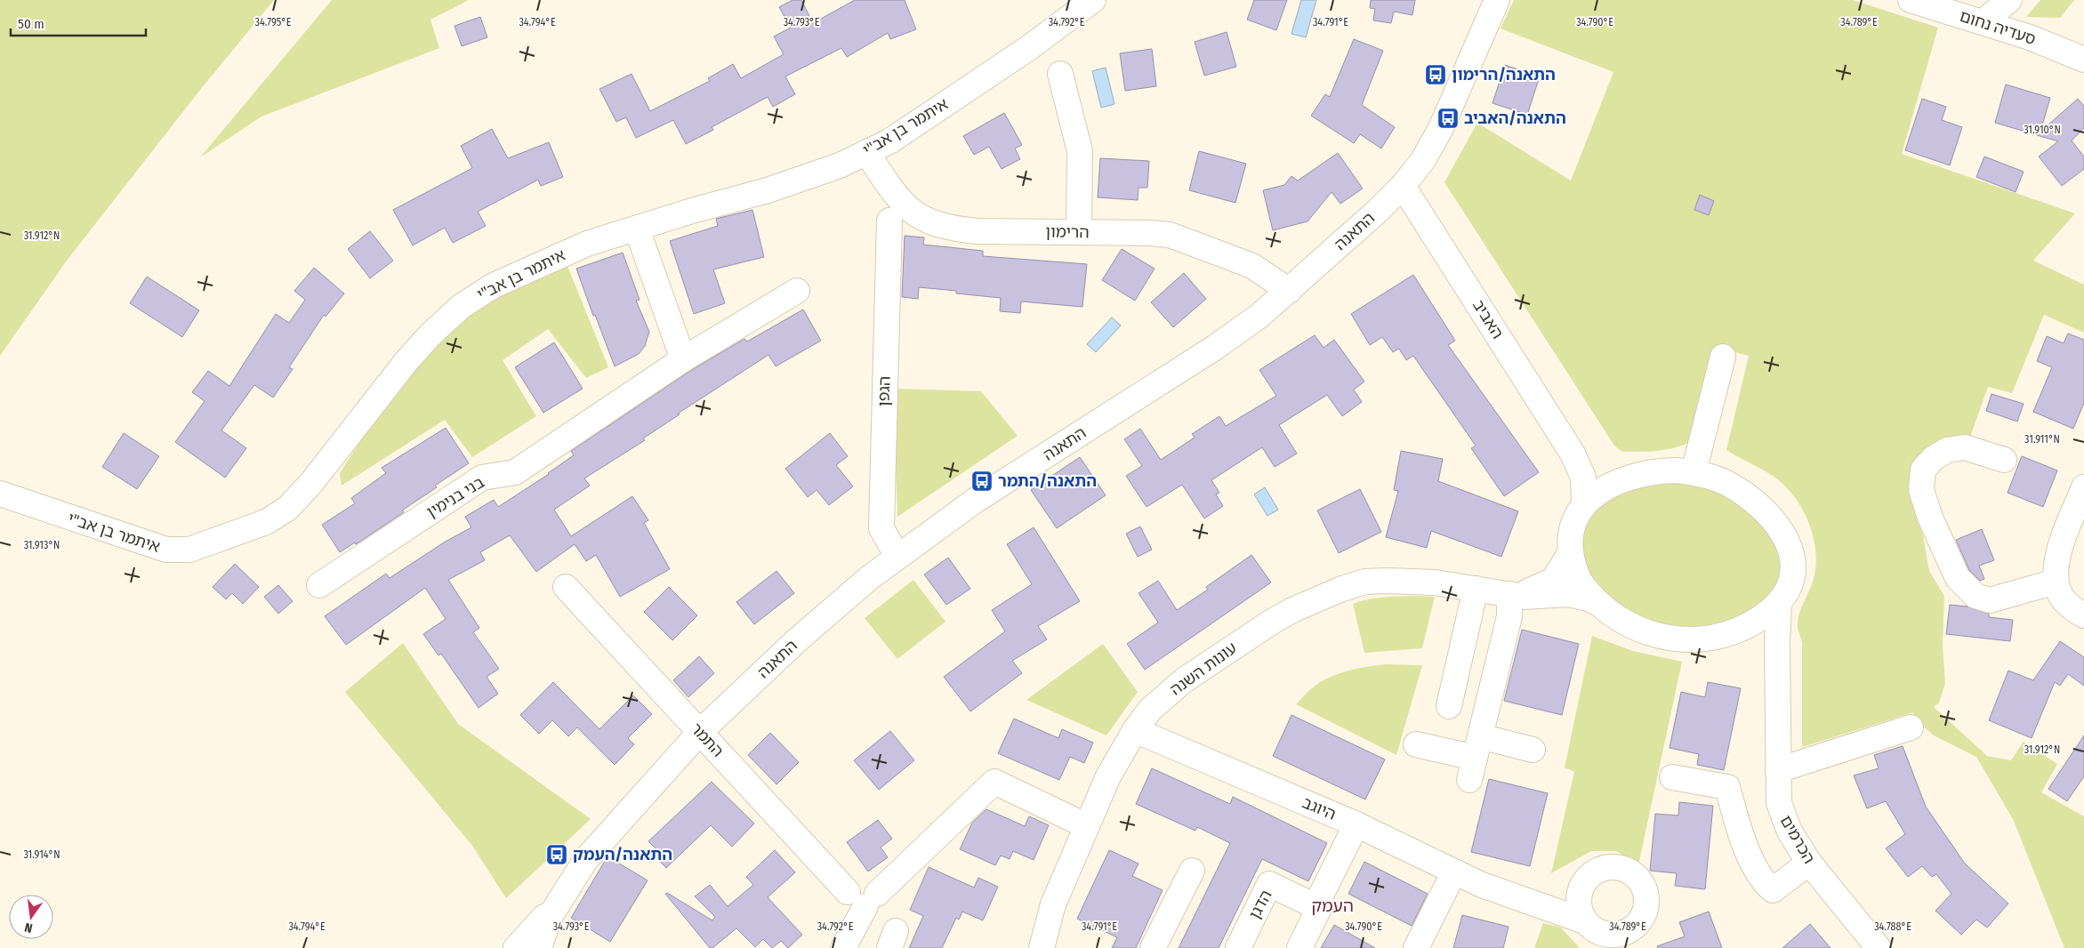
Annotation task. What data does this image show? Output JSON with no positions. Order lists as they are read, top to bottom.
{
  "streets": {
    "street": [
      "סעדיה נחום",
      "איתמר בן אב\"י",
      "התאנה",
      "הרימון",
      "האביב",
      "הגפן",
      "בני בנימין",
      "עונות השנה",
      "התמר",
      "היוגב",
      "הכרמים",
      "הדגן"
    ]
  },
  "crossings": [
    ["איתמר בן אב\"י", "הרימון"],
    ["התאנה", "הרימון"],
    ["התאנה", "האביב"],
    ["התאנה", "הגפן"],
    ["התאנה", "התמר"],
    ["עונות השנה", "היוגב"]
  ],
  "districts": ["העמק"],
  "places": {
    "bus stop": [
      "התאנה/הרימון",
      "התאנה/האביב",
      "התאנה/התמר",
      "התאנה/העמק"
    ]
  },
  "scale_bar": "50 m",
  "north": "bottom",
  "coordinates": [
    "34.795°E",
    "34.794°E",
    "34.793°E",
    "34.792°E",
    "34.791°E",
    "34.790°E",
    "34.789°E",
    "31.910°N",
    "31.912°N",
    "31.911°N",
    "31.913°N",
    "31.914°N",
    "34.788°E"
  ]
}
